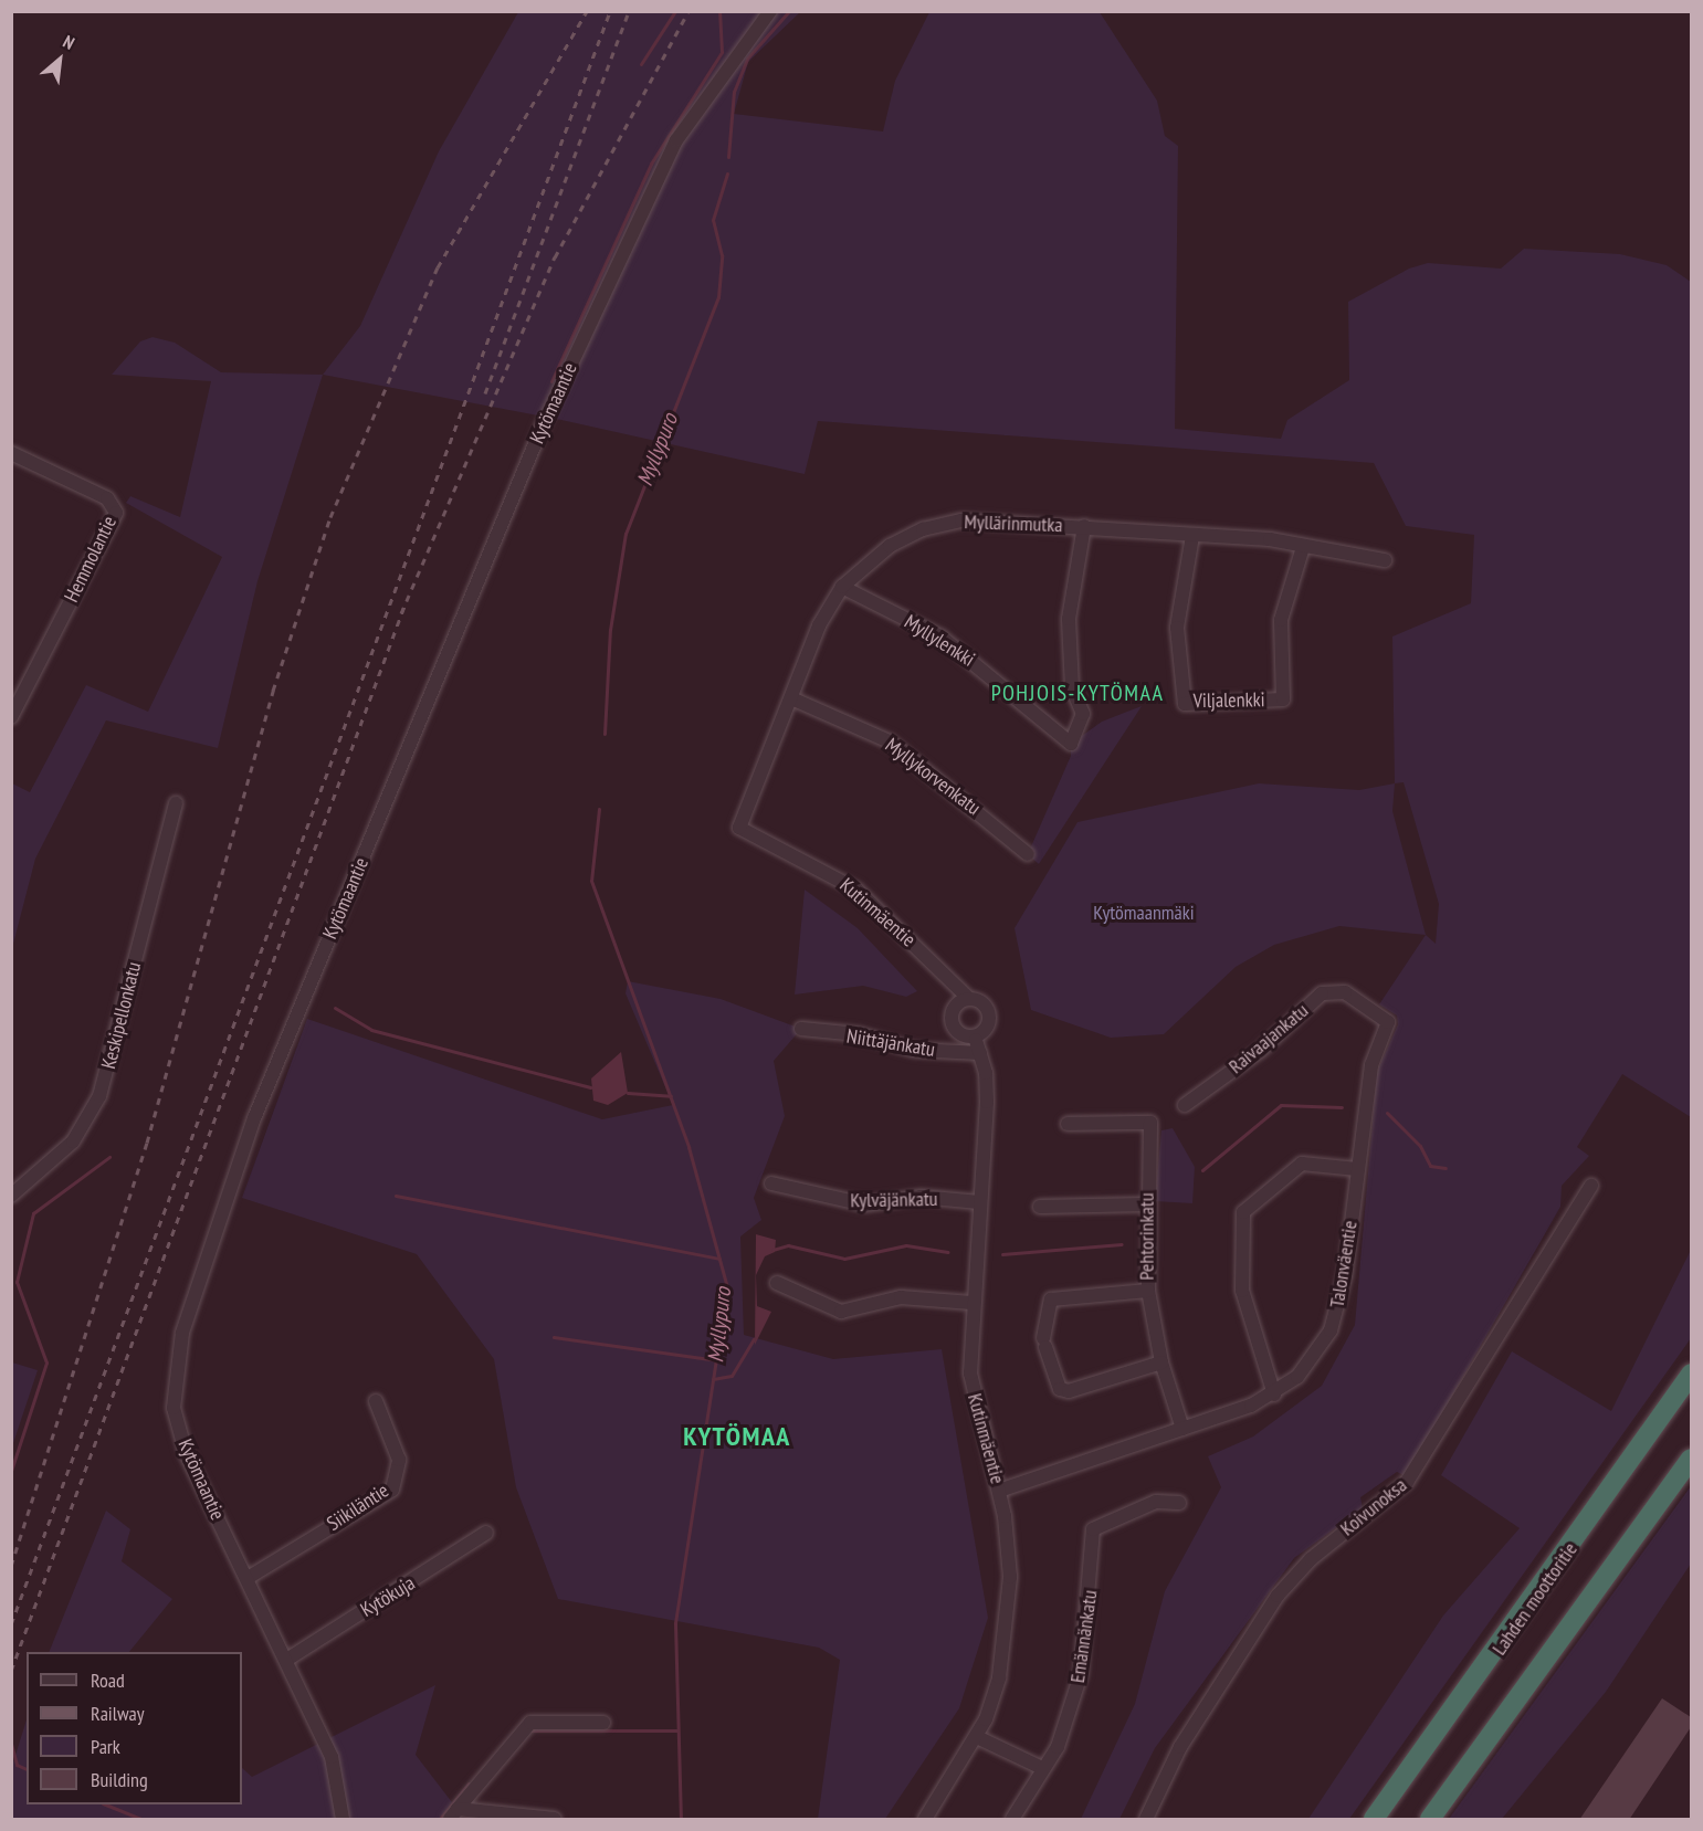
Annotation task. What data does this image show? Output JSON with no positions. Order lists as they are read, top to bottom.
{
  "streets": {
    "highway": ["Lahden moottoritie"],
    "street": [
      "Kytömaantie",
      "Myllärinmutka",
      "Hemmolantie",
      "Myllylenkki",
      "Viljalenkki",
      "Myllykorvenkatu",
      "Kutinmäentie",
      "Keskipellonkatu",
      "Raivaajankatu",
      "Niittäjänkatu",
      "Kylväjänkatu",
      "Pehtorinkatu",
      "Talonväentie",
      "Siikiläntie",
      "Koivunoksa",
      "Kytökuja",
      "Emännänkatu"
    ]
  },
  "crossings": [
    ["Kytömaantie", "Siikiläntie"],
    ["Kytömaantie", "Kytökuja"],
    ["Myllärinmutka", "Myllylenkki"],
    ["Myllärinmutka", "Viljalenkki"],
    ["Myllärinmutka", "Myllykorvenkatu"],
    ["Myllärinmutka", "Kutinmäentie"],
    ["Kutinmäentie", "Niittäjänkatu"],
    ["Kutinmäentie", "Kylväjänkatu"],
    ["Kutinmäentie", "Talonväentie"],
    ["Raivaajankatu", "Talonväentie"],
    ["Pehtorinkatu", "Talonväentie"]
  ],
  "districts": ["POHJOIS-KYTÖMAA", "KYTÖMAA"],
  "water": ["Myllypuro"],
  "parks": ["Kytömaanmäki"],
  "legend": [
    "Road",
    "Railway",
    "Park",
    "Building"
  ],
  "north": "top right"
}
